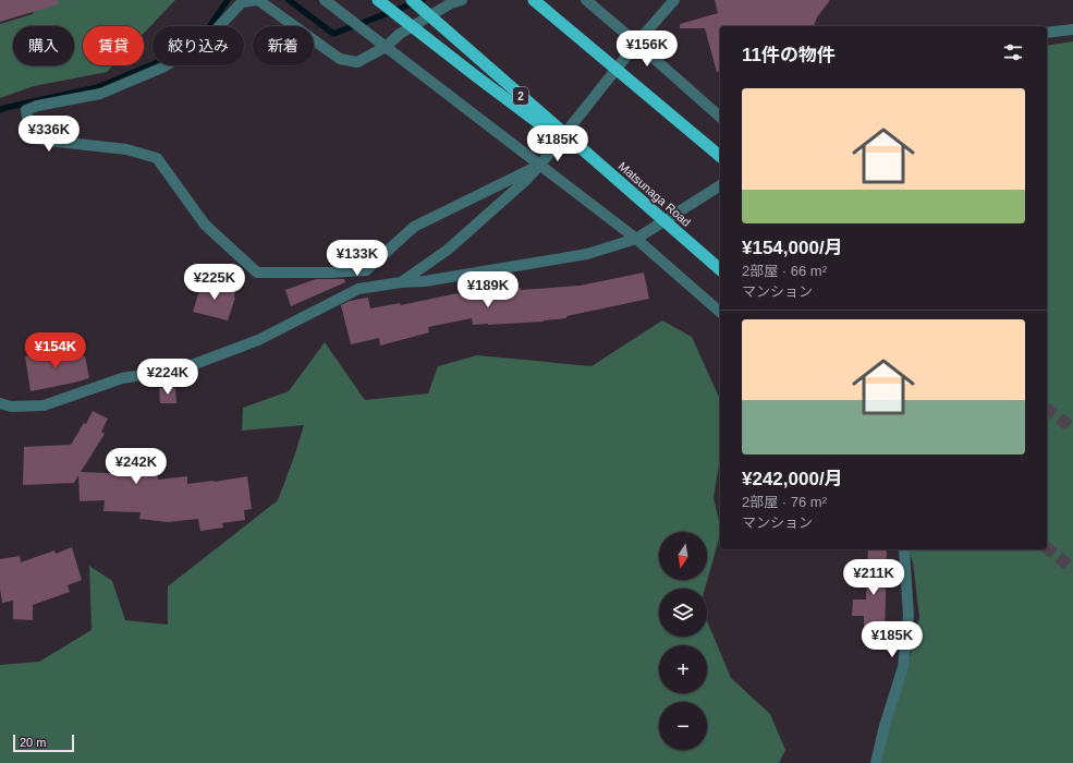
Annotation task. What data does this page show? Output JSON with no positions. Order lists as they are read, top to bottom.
{
  "streets": {
    "highway": ["2", "Matsunaga Road"]
  },
  "scale_bar": "20 m",
  "north": "bottom",
  "page": {
    "chip": [
      "購入",
      "賃貸",
      "絞り込み",
      "新着"
    ],
    "heading": "11件の物件",
    "price": [
      "¥156K",
      "¥336K",
      "¥185K",
      "¥133K",
      "¥225K",
      "¥189K",
      "¥154K",
      "¥224K",
      "¥242K",
      "¥211K",
      "¥185K"
    ],
    "list": [
      {
        "name": "¥154,000/月",
        "note": "2部屋 · 66 m² · マンション"
      },
      {
        "name": "¥242,000/月",
        "note": "2部屋 · 76 m² · マンション"
      }
    ],
    "map_buttons": ["+", "−"],
    "scale": "20 m"
  }
}
